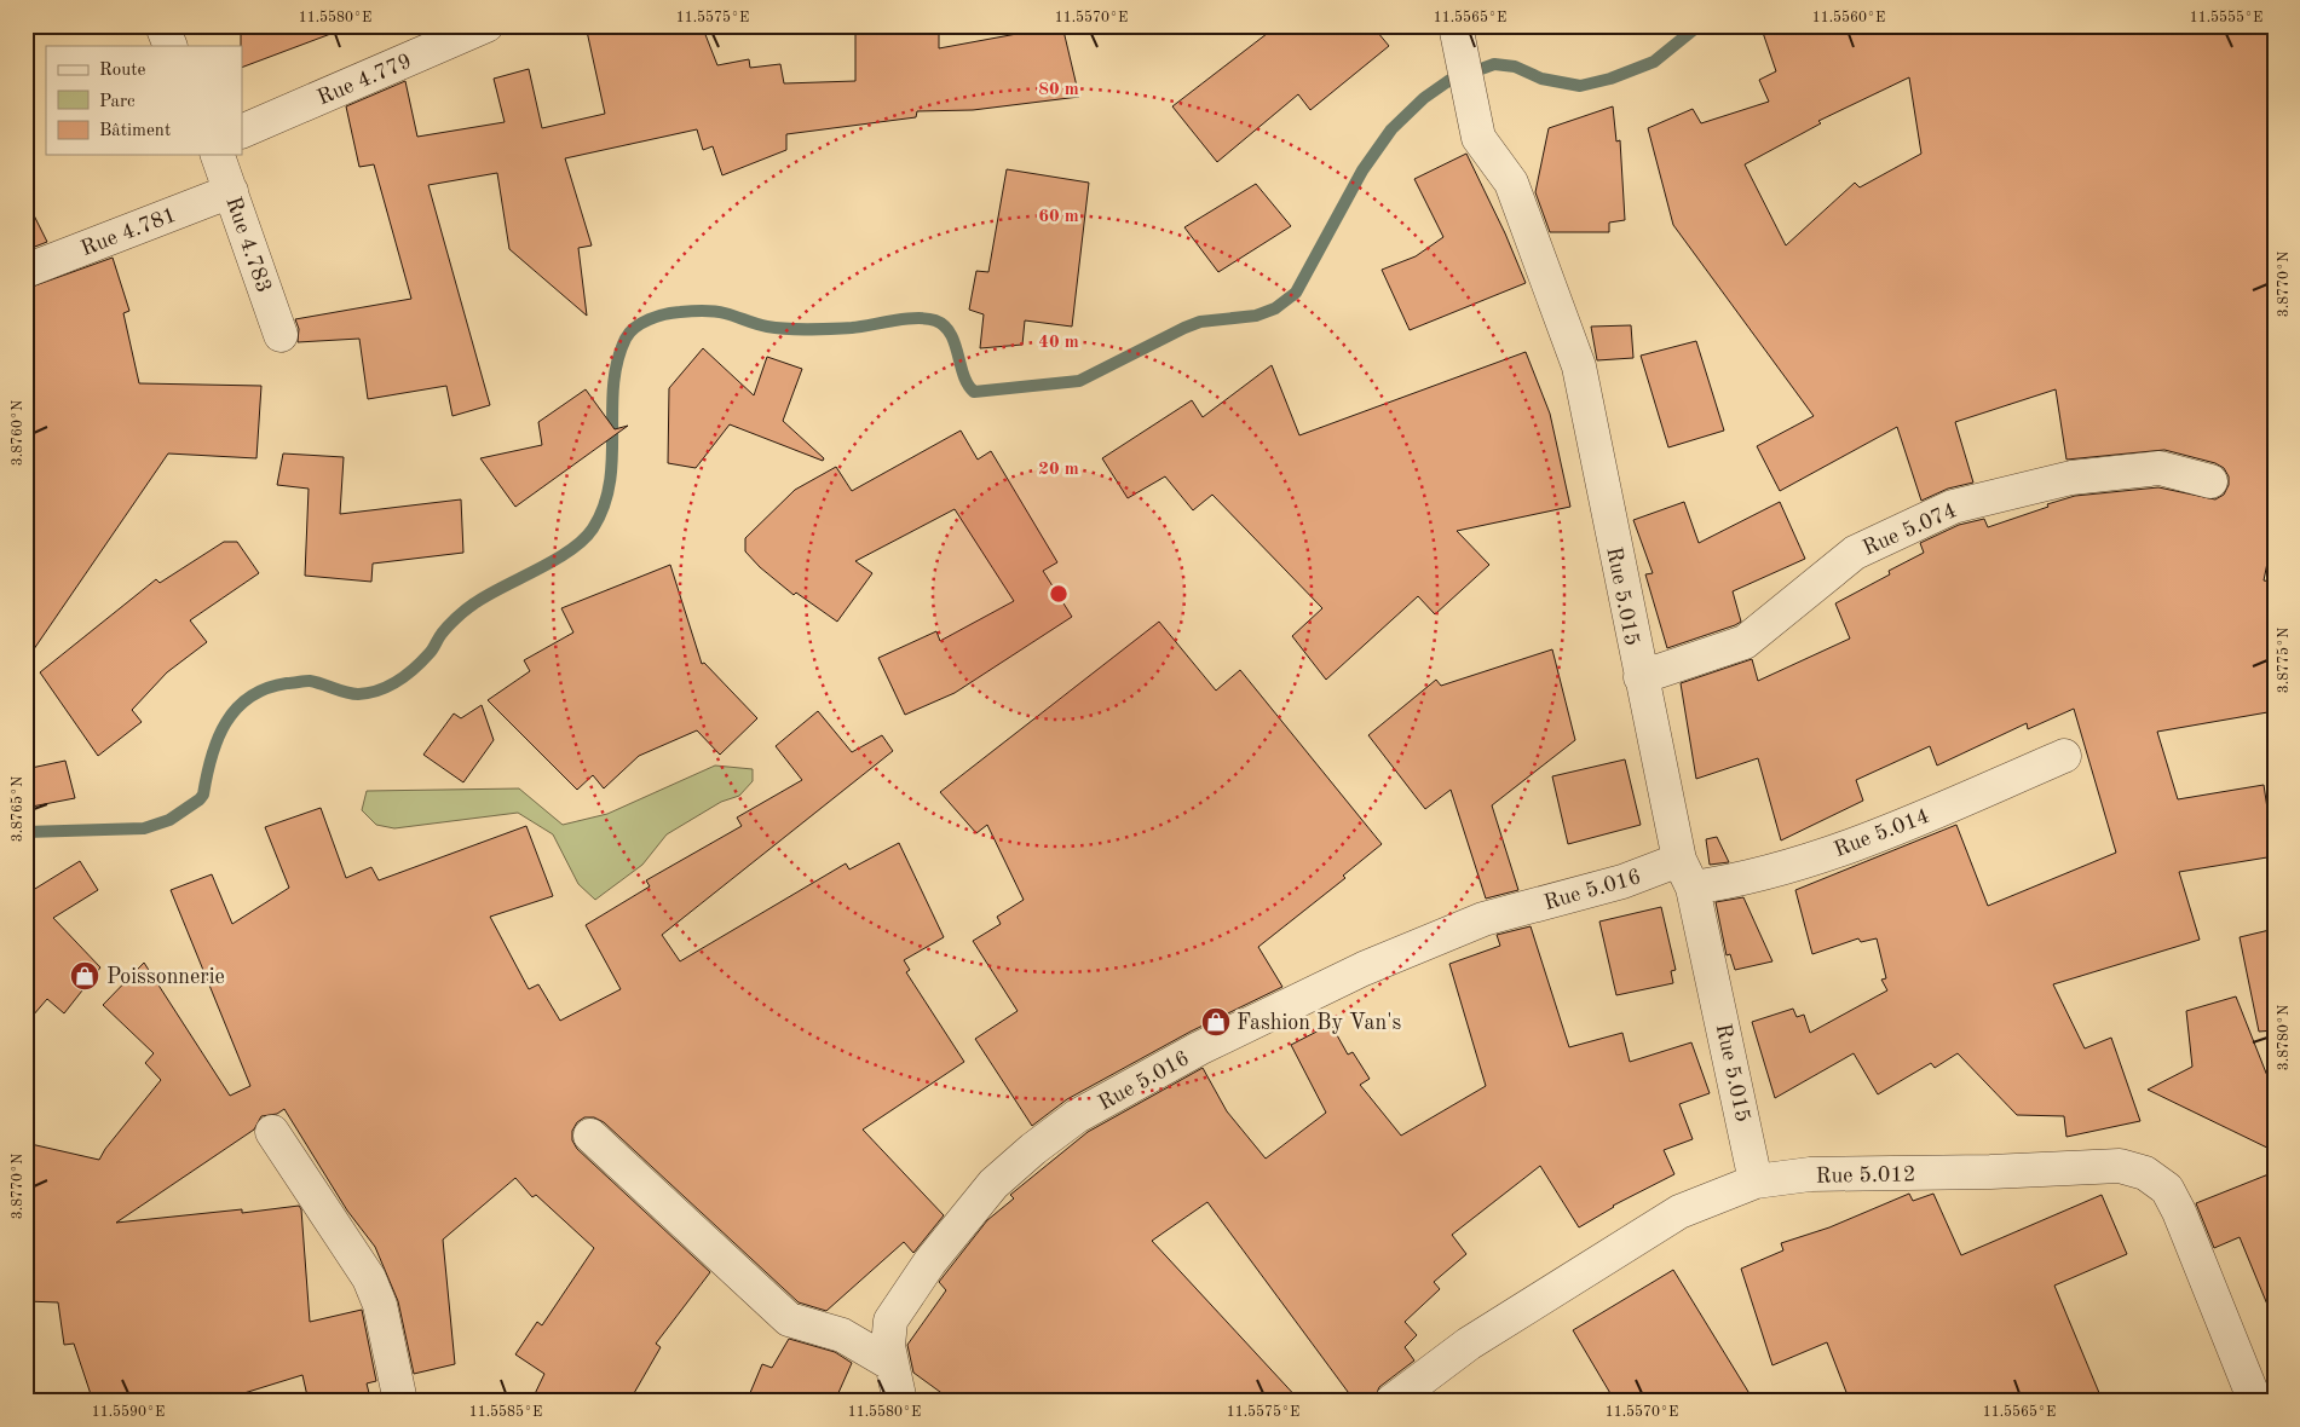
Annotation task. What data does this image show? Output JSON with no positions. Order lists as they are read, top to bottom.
{
  "streets": {
    "street": [
      "Rue 4.779",
      "Rue 4.781",
      "Rue 4.783",
      "Rue 5.074",
      "Rue 5.015",
      "Rue 5.014",
      "Rue 5.016",
      "Rue 5.012"
    ]
  },
  "crossings": [
    ["Rue 4.781", "Rue 4.783"],
    ["Rue 5.074", "Rue 5.015"],
    ["Rue 5.015", "Rue 5.014"],
    ["Rue 5.015", "Rue 5.016"],
    ["Rue 5.015", "Rue 5.012"],
    ["Rue 5.014", "Rue 5.016"]
  ],
  "places": {
    "shop": ["Poissonnerie", "Fashion By Van's"]
  },
  "legend": ["Route", "Parc", "Bâtiment"],
  "coordinates": [
    "11.5580°E",
    "11.5575°E",
    "11.5570°E",
    "11.5565°E",
    "11.5560°E",
    "11.5555°E",
    "3.8770°N",
    "3.8760°N",
    "3.8775°N",
    "3.8765°N",
    "3.8780°N",
    "11.5590°E",
    "11.5585°E"
  ],
  "rings": [
    "80 m",
    "60 m",
    "40 m",
    "20 m"
  ]
}
